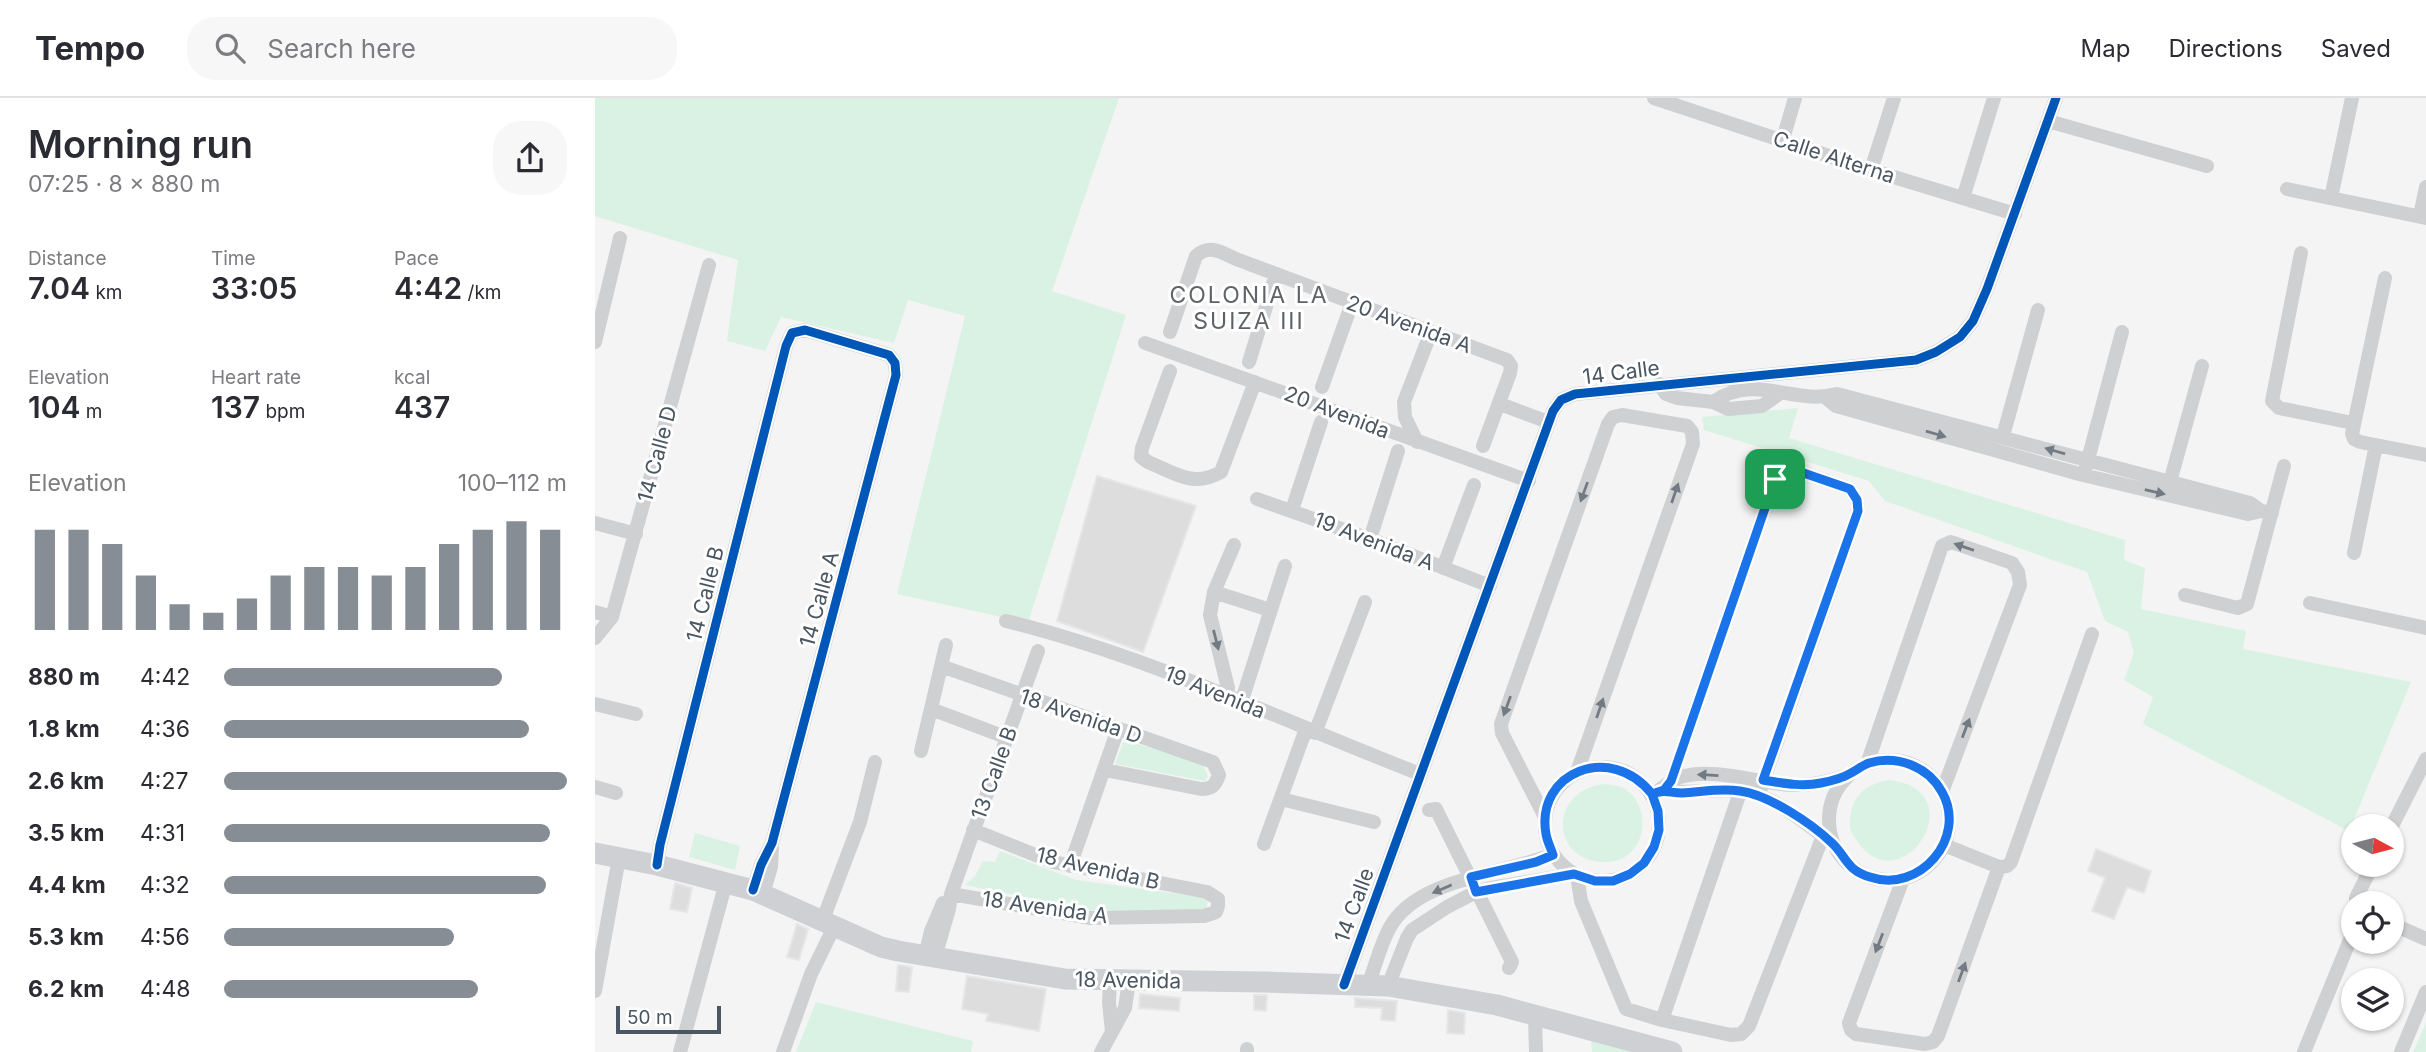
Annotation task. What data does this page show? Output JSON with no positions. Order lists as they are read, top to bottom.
{
  "streets": {
    "street": [
      "Calle Alterna",
      "20 Avenida A",
      "14 Calle",
      "20 Avenida",
      "14 Calle D",
      "19 Avenida A",
      "14 Calle B",
      "14 Calle A",
      "19 Avenida",
      "18 Avenida D",
      "13 Calle B",
      "18 Avenida B",
      "18 Avenida A",
      "18 Avenida"
    ]
  },
  "crossings": [
    ["Calle Alterna", "14 Calle"],
    ["14 Calle", "20 Avenida"],
    ["14 Calle", "19 Avenida A"],
    ["14 Calle", "19 Avenida"],
    ["14 Calle", "18 Avenida"],
    ["14 Calle B", "14 Calle A"],
    ["14 Calle B", "18 Avenida"],
    ["14 Calle A", "18 Avenida"],
    ["18 Avenida D", "13 Calle B"],
    ["13 Calle B", "18 Avenida B"],
    ["13 Calle B", "18 Avenida A"],
    ["13 Calle B", "18 Avenida"],
    ["18 Avenida B", "18 Avenida A"]
  ],
  "districts": ["COLONIA LA SUIZA III"],
  "scale_bar": "50 m",
  "north": "right",
  "page": {
    "header": "Tempo",
    "search": "Search here",
    "nav": ["Map", "Directions", "Saved"],
    "heading": ["Morning run", "07:25 · 8 × 880 m"],
    "stats": [
      ["Distance", "7.04 km"],
      ["Time", "33:05"],
      ["Pace", "4:42 /km"],
      ["Elevation", "104 m"],
      ["Heart rate", "137 bpm"],
      ["kcal", "437"]
    ],
    "chart": ["Elevation", "100–112 m"],
    "list": [
      {
        "name": "880 m",
        "note": "4:42"
      },
      {
        "name": "1.8 km",
        "note": "4:36"
      },
      {
        "name": "2.6 km",
        "note": "4:27"
      },
      {
        "name": "3.5 km",
        "note": "4:31"
      },
      {
        "name": "4.4 km",
        "note": "4:32"
      },
      {
        "name": "5.3 km",
        "note": "4:56"
      },
      {
        "name": "6.2 km",
        "note": "4:48"
      }
    ],
    "scale": "50 m"
  }
}
